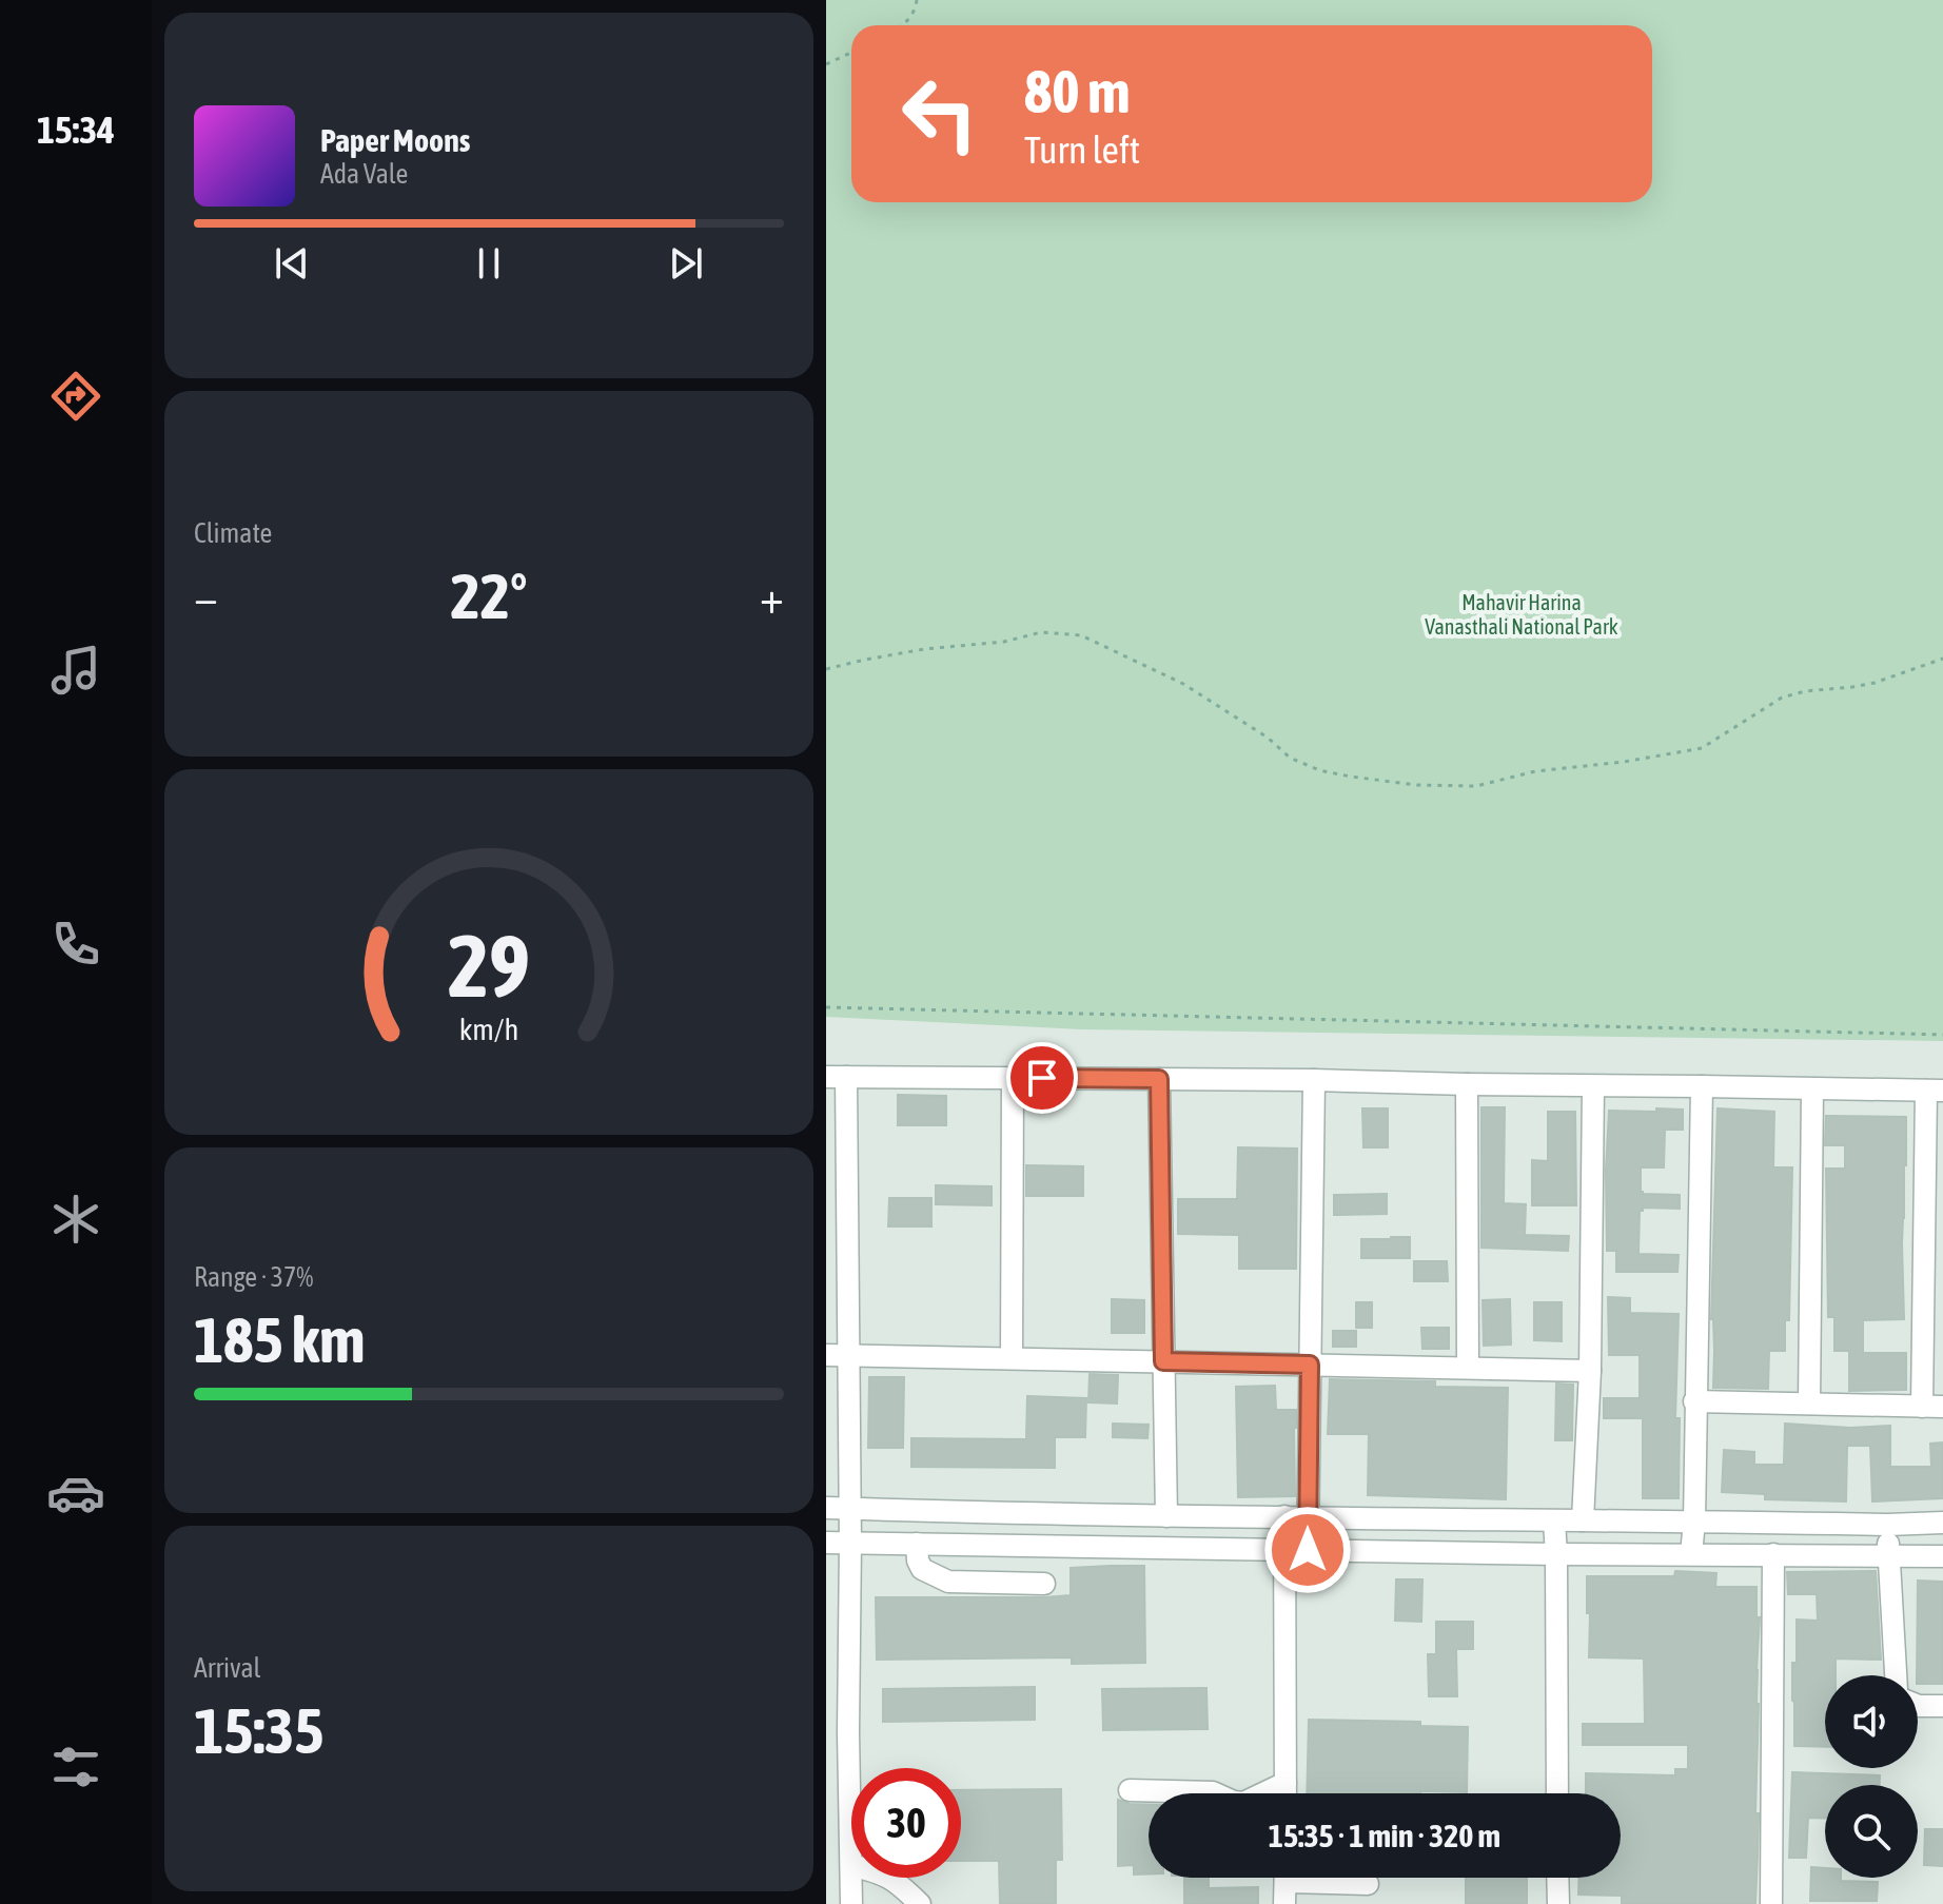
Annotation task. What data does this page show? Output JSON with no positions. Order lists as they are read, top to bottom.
{
  "parks": ["Mahavir Harina Vanasthali National Park"],
  "page": {
    "tabs": "15:34",
    "turn": ["80 m", "Turn left"],
    "song": ["Paper Moons", "Ada Vale"],
    "tile": [
      "Climate",
      ["Range · 37%", "185 km"],
      ["Arrival", "15:35"]
    ],
    "heat": ["−", "22°", "+"],
    "limit": "30",
    "trip": "15:35 · 1 min · 320 m",
    "gauge": ["29", "km/h"]
  }
}
